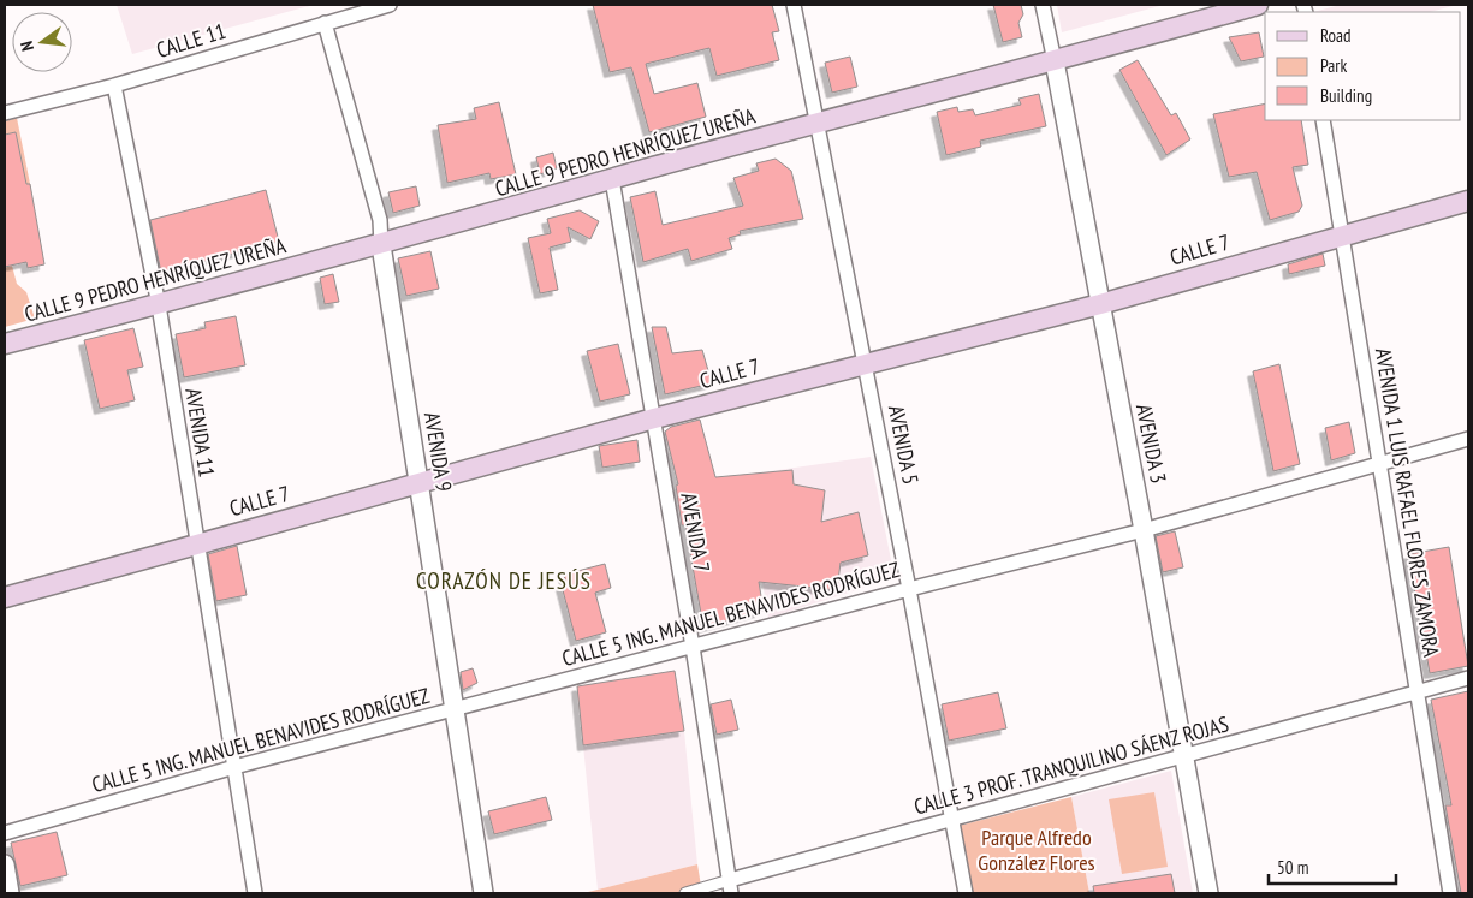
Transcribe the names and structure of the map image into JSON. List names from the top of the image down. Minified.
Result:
{"streets":{"main road":["CALLE 9 PEDRO HENRÍQUEZ UREÑA","CALLE 7"],"street":["CALLE 11","AVENIDA 11","AVENIDA 3","AVENIDA 5","AVENIDA 9","AVENIDA 1 LUIS RAFAEL FLORES ZAMORA","AVENIDA 7","CALLE 5 ING. MANUEL BENAVIDES RODRÍGUEZ","CALLE 3 PROF. TRANQUILINO SÁENZ ROJAS"]},"crossings":[["CALLE 11","AVENIDA 11"],["CALLE 11","AVENIDA 9"],["CALLE 9 PEDRO HENRÍQUEZ UREÑA","AVENIDA 11"],["CALLE 9 PEDRO HENRÍQUEZ UREÑA","AVENIDA 3"],["CALLE 9 PEDRO HENRÍQUEZ UREÑA","AVENIDA 5"],["CALLE 9 PEDRO HENRÍQUEZ UREÑA","AVENIDA 9"],["CALLE 9 PEDRO HENRÍQUEZ UREÑA","AVENIDA 7"],["CALLE 7","AVENIDA 11"],["CALLE 7","AVENIDA 3"],["CALLE 7","AVENIDA 5"],["CALLE 7","AVENIDA 9"],["CALLE 7","AVENIDA 1 LUIS RAFAEL FLORES ZAMORA"],["CALLE 7","AVENIDA 7"],["AVENIDA 11","CALLE 5 ING. MANUEL BENAVIDES RODRÍGUEZ"],["AVENIDA 3","CALLE 5 ING. MANUEL BENAVIDES RODRÍGUEZ"],["AVENIDA 3","CALLE 3 PROF. TRANQUILINO SÁENZ ROJAS"],["AVENIDA 5","CALLE 5 ING. MANUEL BENAVIDES RODRÍGUEZ"],["AVENIDA 5","CALLE 3 PROF. TRANQUILINO SÁENZ ROJAS"],["AVENIDA 9","CALLE 5 ING. MANUEL BENAVIDES RODRÍGUEZ"],["AVENIDA 1 LUIS RAFAEL FLORES ZAMORA","CALLE 5 ING. MANUEL BENAVIDES RODRÍGUEZ"],["AVENIDA 1 LUIS RAFAEL FLORES ZAMORA","CALLE 3 PROF. TRANQUILINO SÁENZ ROJAS"],["AVENIDA 7","CALLE 5 ING. MANUEL BENAVIDES RODRÍGUEZ"],["AVENIDA 7","CALLE 3 PROF. TRANQUILINO SÁENZ ROJAS"]],"districts":["CORAZÓN DE JESÚS"],"parks":["Parque Alfredo González Flores"],"legend":["Road","Park","Building"],"scale_bar":"50 m","north":"left"}
